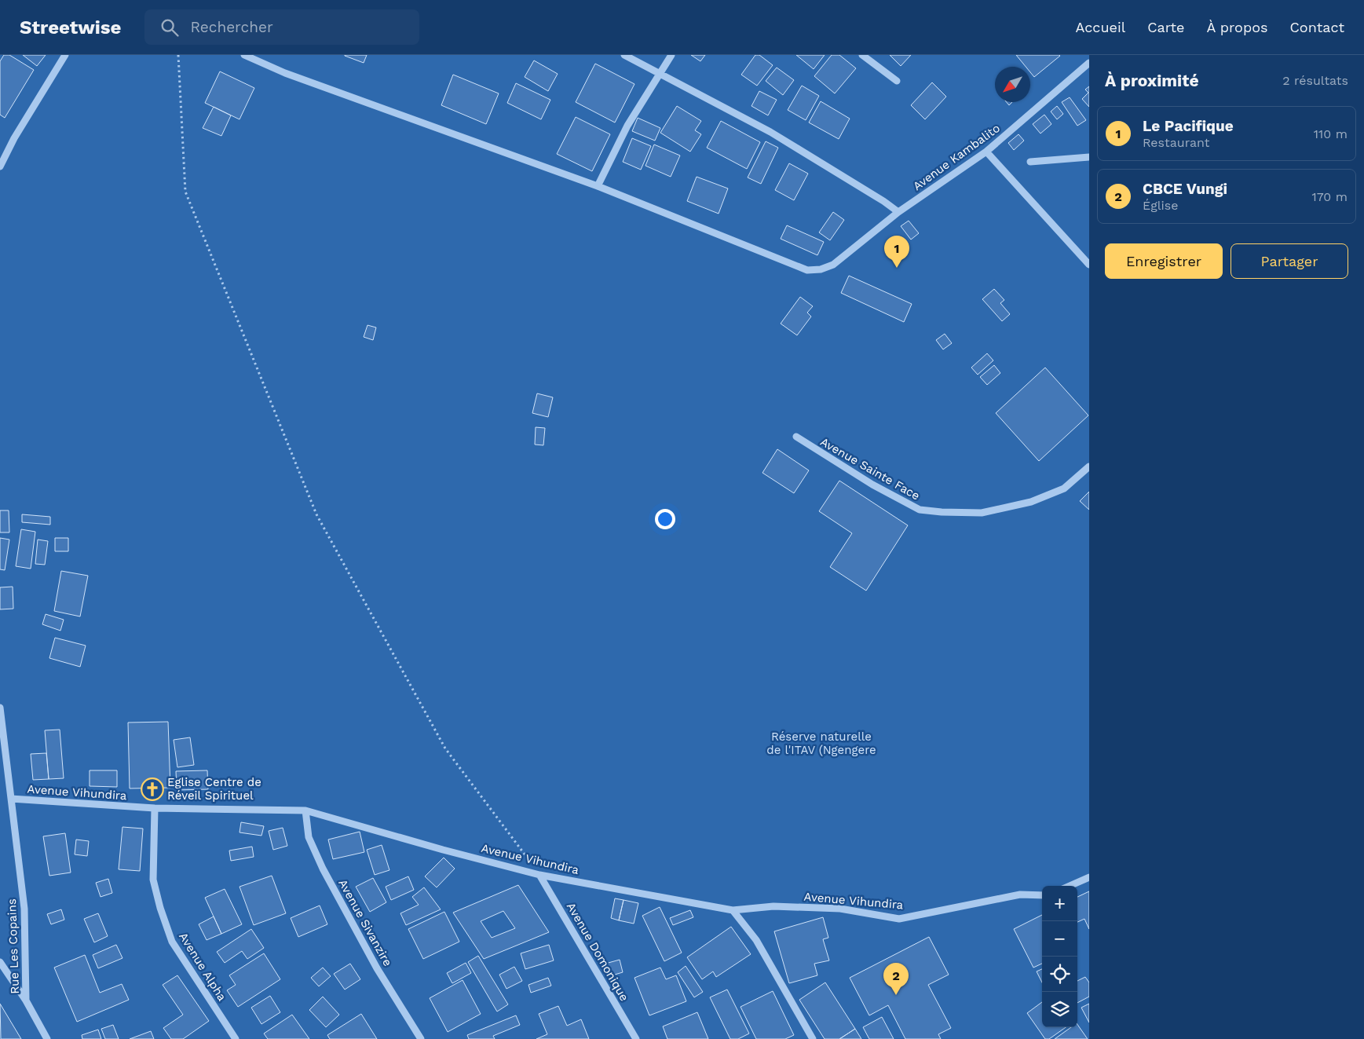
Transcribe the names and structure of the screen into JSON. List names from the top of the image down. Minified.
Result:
{"streets":{"street":["Avenue Kambalito","Avenue Sainte Face","Avenue Vihundira","Avenue Sivanzire","Rue Les Copains","Avenue Domonique","Avenue Alpha"]},"crossings":[["Avenue Vihundira","Avenue Sivanzire"],["Avenue Vihundira","Rue Les Copains"],["Avenue Vihundira","Avenue Domonique"],["Avenue Vihundira","Avenue Alpha"]],"parks":["Réserve naturelle de l'ITAV (Ngengere"],"places":{"church":["Eglise Centre de Réveil Spirituel"]},"north":"bottom left","page":{"header":"Streetwise","search":"Rechercher","nav":["Accueil","Carte","À propos","Contact"],"heading":["À proximité","2 résultats"],"list":[{"mark":"1","name":"Le Pacifique","note":"Restaurant","value":"110 m"},{"mark":"2","name":"CBCE Vungi","note":"Église","value":"170 m"}],"buttons":["Enregistrer","Partager"],"pins":["1","2"],"map_buttons":["+","−"]}}
